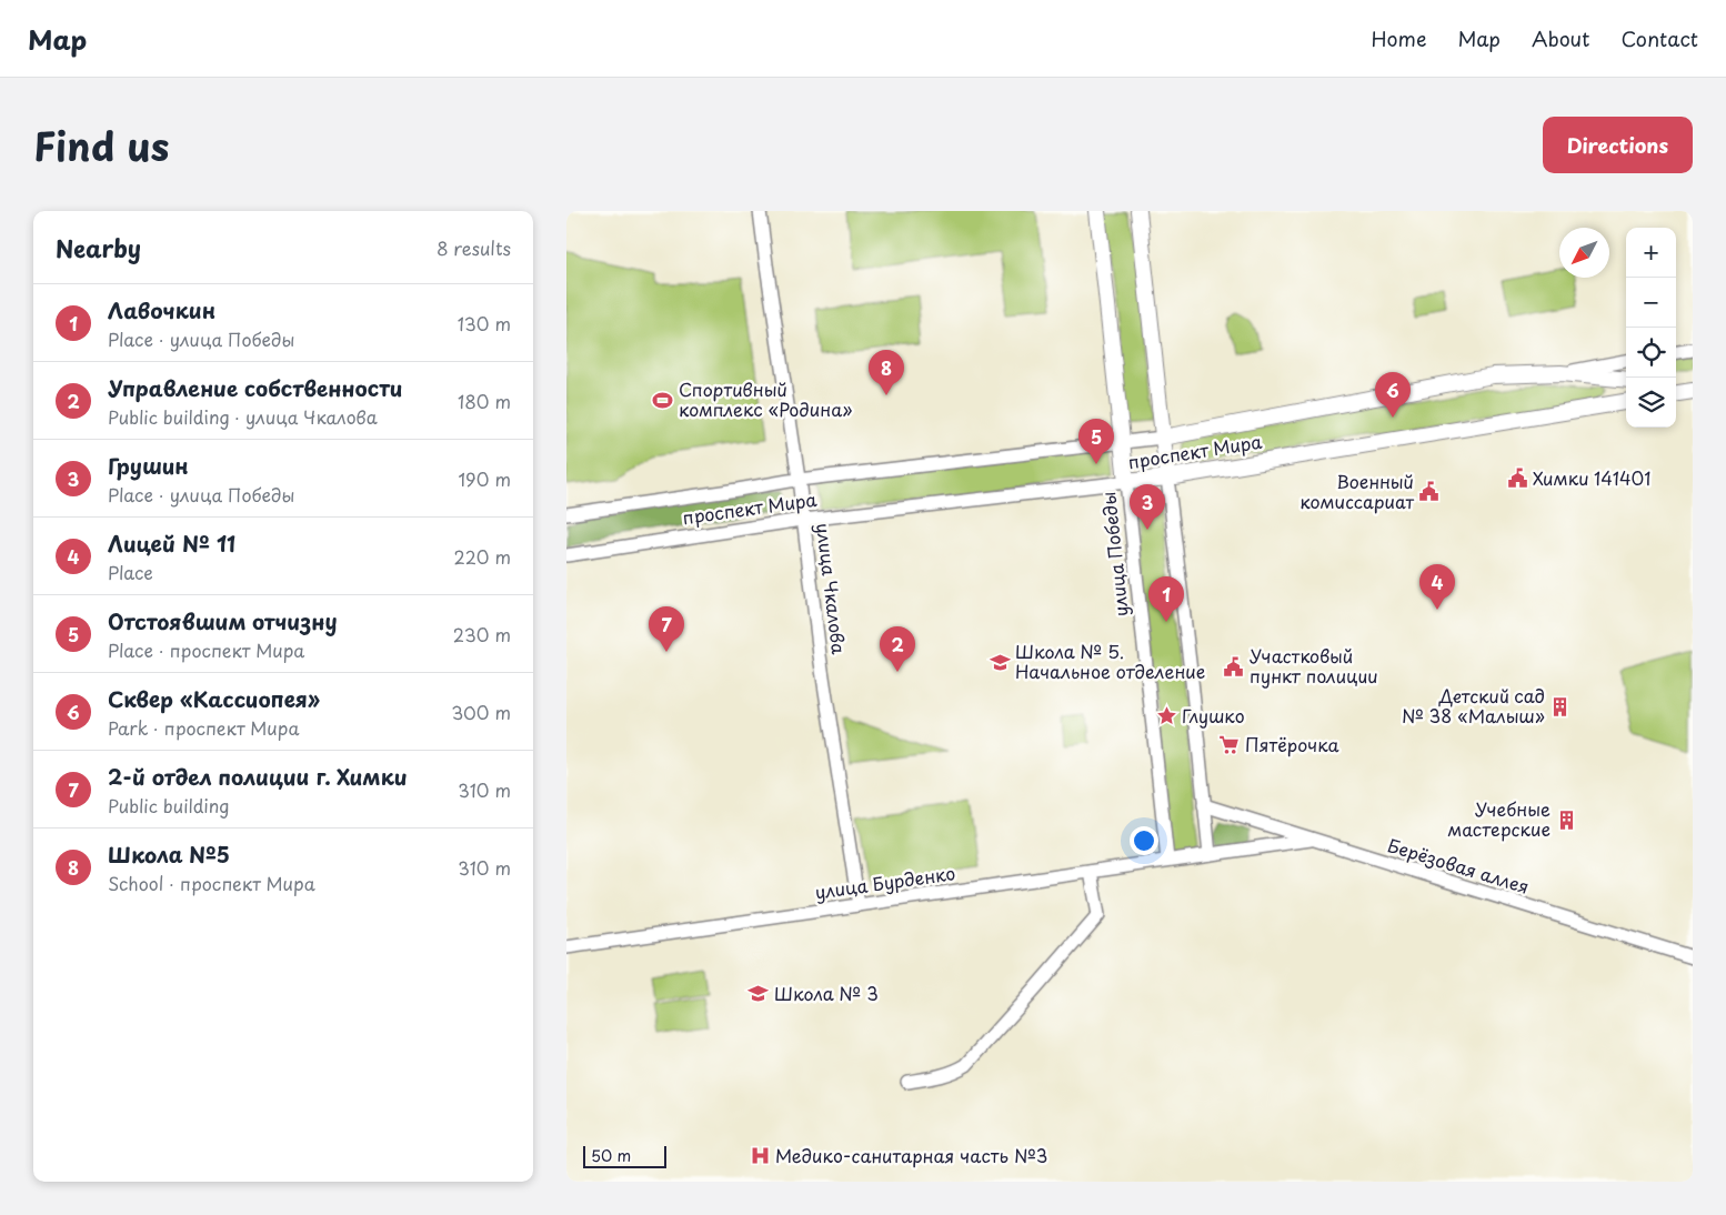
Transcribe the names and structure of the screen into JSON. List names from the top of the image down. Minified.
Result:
{"streets":{"main road":["проспект Мира","улица Победы"],"street":["улица Чкалова","Берёзовая аллея","улица Бурденко"]},"crossings":[["проспект Мира","улица Победы"],["проспект Мира","улица Чкалова"],["улица Победы","улица Бурденко"],["улица Чкалова","улица Бурденко"],["Берёзовая аллея","улица Бурденко"]],"places":{"sports":["Спортивный комплекс «Родина»"],"public building":["Химки 141401","Военный комиссариат","Участковый пункт полиции"],"school or university":["Школа № 5. Начальное отделение","Школа № 3"],"building":["Детский сад № 38 «Малыш»","Учебные мастерские"],"place":["Глушко"],"supermarket":["Пятёрочка"],"hospital":["Медико-санитарная часть №3"]},"scale_bar":"50 m","north":"bottom left","page":{"header":"Map","nav":["Home","Map","About","Contact"],"title":"Find us","buttons":"Directions","heading":["Nearby","8 results"],"map_buttons":["+","−"],"list":[{"mark":"1","name":"Лавочкин","note":"Place · улица Победы","value":"130 m"},{"mark":"2","name":"Управление собственности","note":"Public building · улица Чкалова","value":"180 m"},{"mark":"3","name":"Грушин","note":"Place · улица Победы","value":"190 m"},{"mark":"4","name":"Лицей № 11","note":"Place","value":"220 m"},{"mark":"5","name":"Отстоявшим отчизну","note":"Place · проспект Мира","value":"230 m"},{"mark":"6","name":"Сквер «Кассиопея»","note":"Park · проспект Мира","value":"300 m"},{"mark":"7","name":"2-й отдел полиции г. Химки","note":"Public building","value":"310 m"},{"mark":"8","name":"Школа №5","note":"School · проспект Мира","value":"310 m"}],"pins":["8","6","5","3","4","1","7","2"],"scale":"50 m"}}
